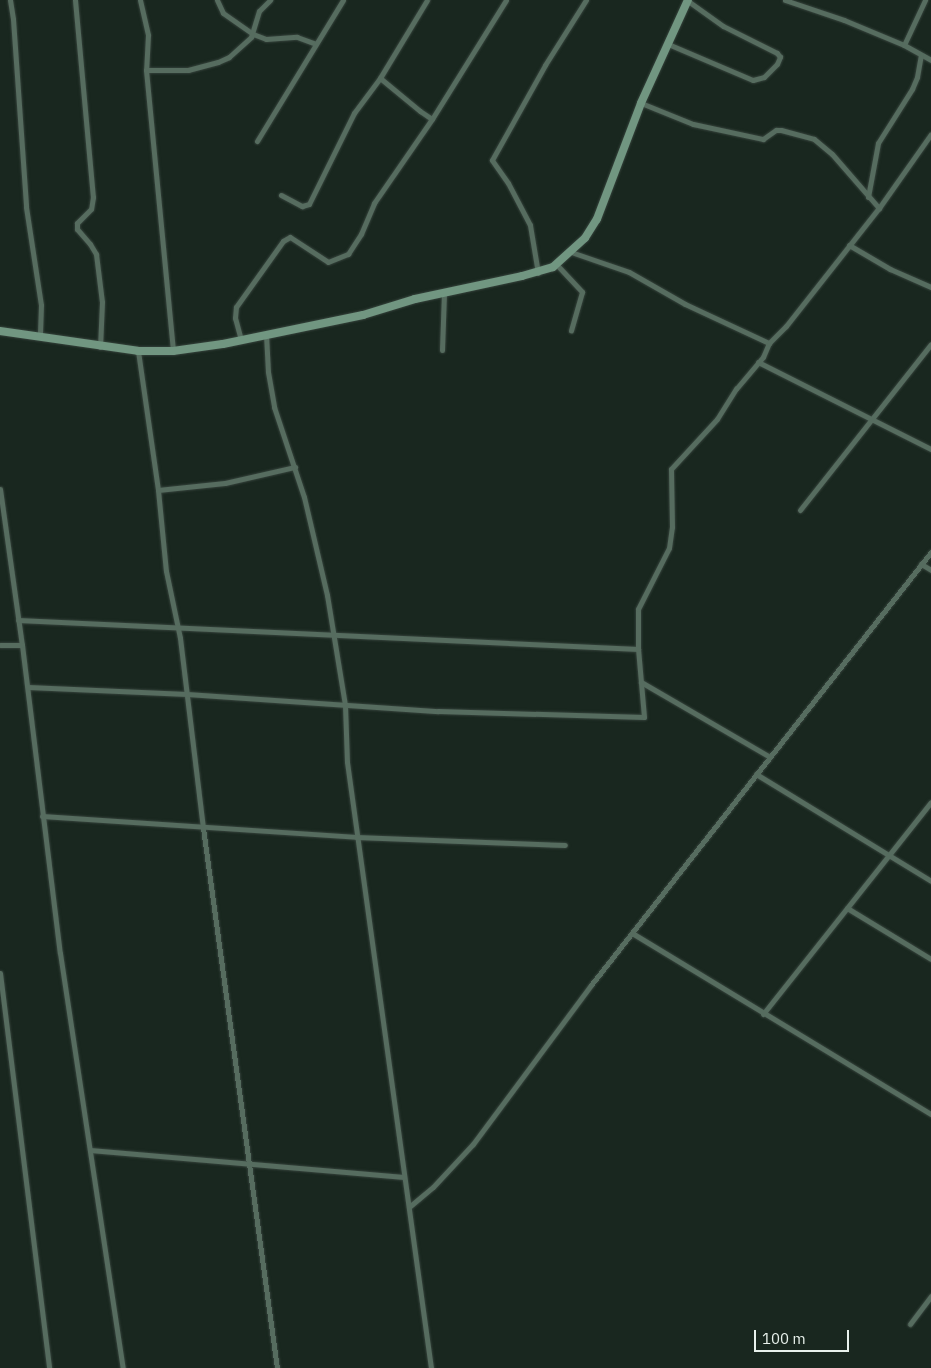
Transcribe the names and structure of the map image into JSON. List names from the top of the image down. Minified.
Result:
{"scale_bar":"100 m"}
